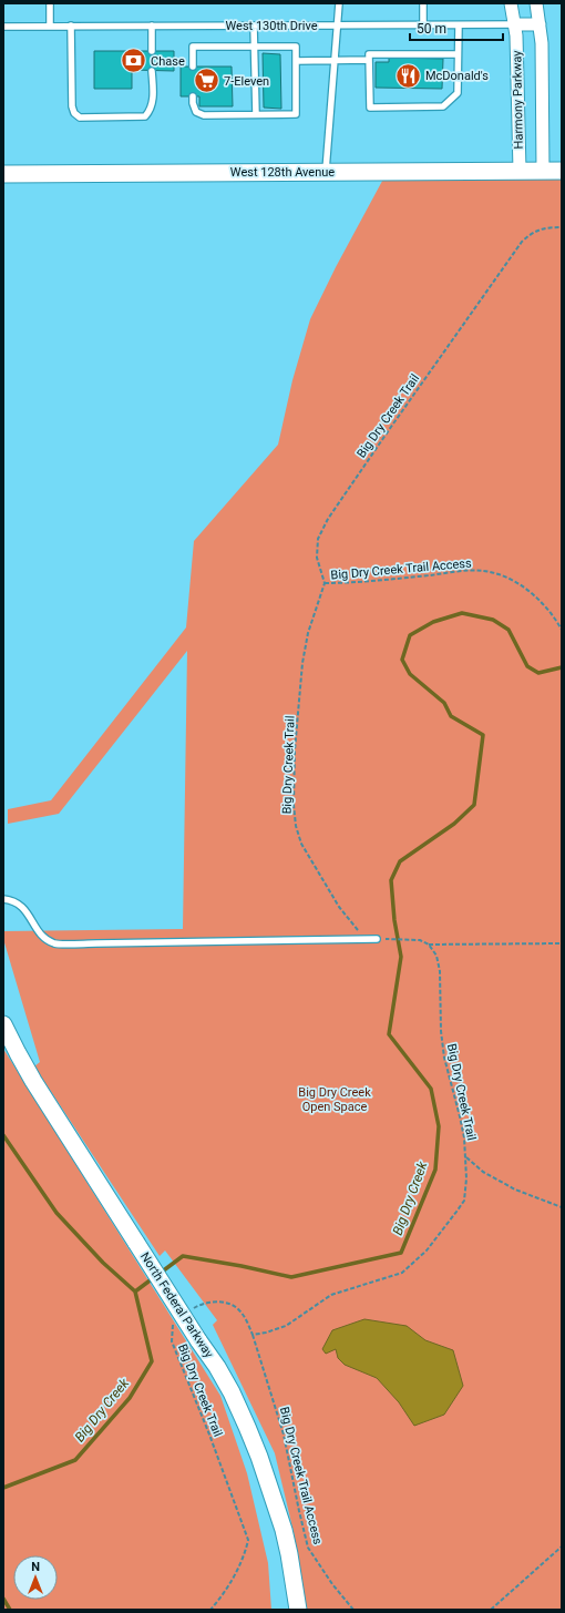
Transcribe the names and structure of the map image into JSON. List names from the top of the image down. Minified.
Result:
{"streets":{"main road":["West 128th Avenue","North Federal Parkway"],"street":["West 130th Drive","Harmony Parkway"],"path":["Big Dry Creek Trail","Big Dry Creek Trail Access"]},"crossings":[["West 130th Drive","Harmony Parkway"],["Harmony Parkway","West 128th Avenue"],["Big Dry Creek Trail","Big Dry Creek Trail Access"]],"water":["Big Dry Creek"],"parks":["Big Dry Creek Open Space"],"places":{"bank":["Chase"],"restaurant":["McDonald's"],"supermarket":["7-Eleven"]},"scale_bar":"50 m","north":"top"}
